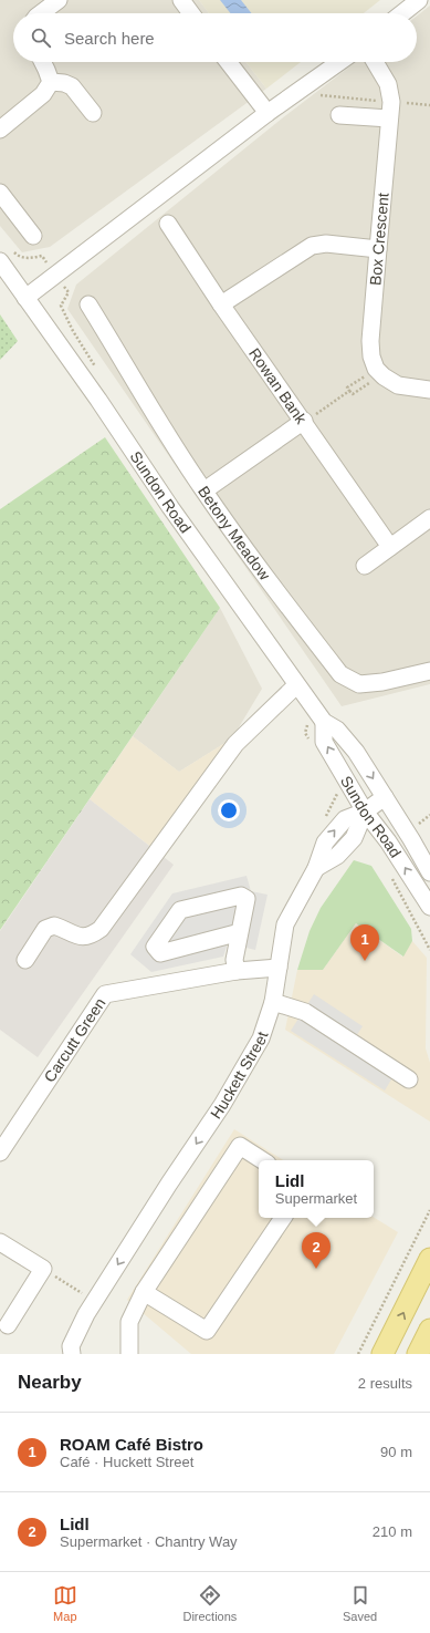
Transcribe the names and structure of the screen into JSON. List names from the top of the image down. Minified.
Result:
{"streets":{"street":["Box Crescent","Rowan Bank","Sundon Road","Betony Meadow","Carcutt Green","Huckett Street"]},"crossings":[["Sundon Road","Huckett Street"],["Carcutt Green","Huckett Street"]],"one_way":["Huckett Street"],"page":{"search":"Search here","pins":["1","2"],"popup":["Lidl","Supermarket"],"heading":["Nearby","2 results"],"list":[{"mark":"1","name":"ROAM Café Bistro","note":"Café · Huckett Street","value":"90 m"},{"mark":"2","name":"Lidl","note":"Supermarket · Chantry Way","value":"210 m"}],"nav":["Map","Directions","Saved"]}}
